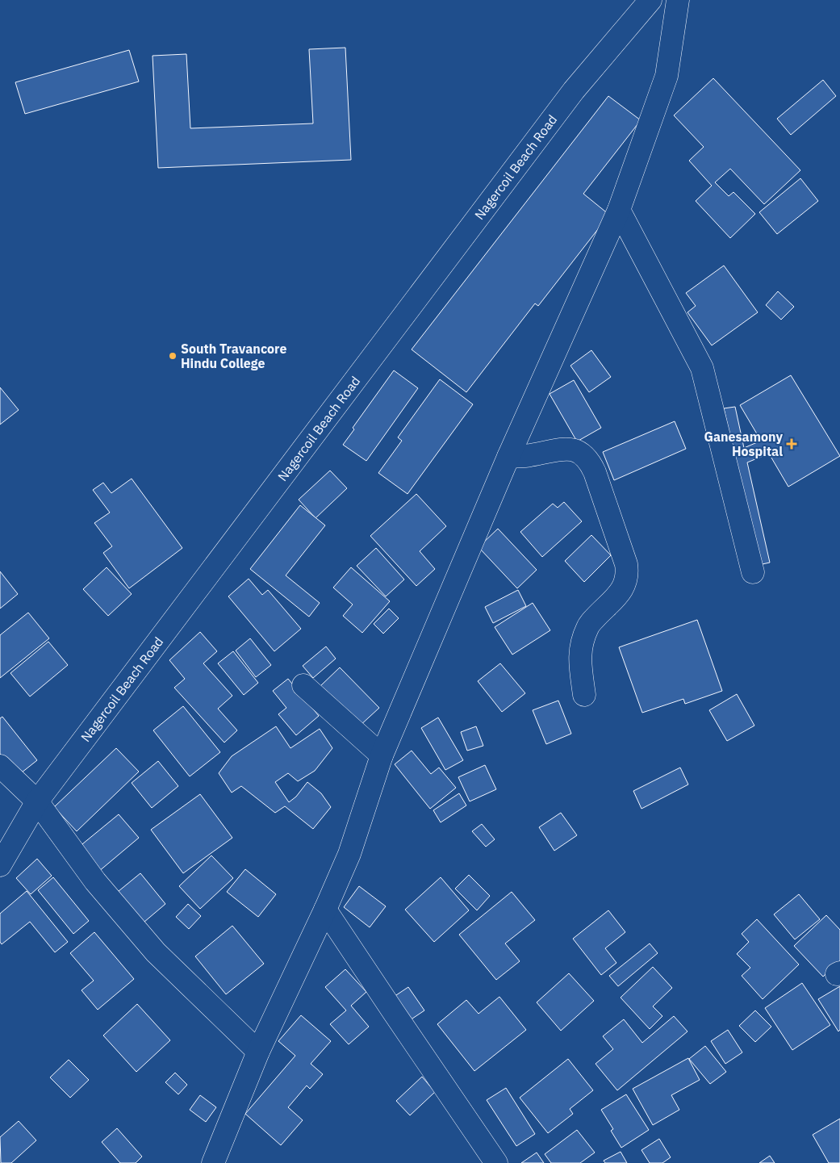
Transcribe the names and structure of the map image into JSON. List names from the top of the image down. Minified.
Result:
{"streets":{"street":["Nagercoil Beach Road"]},"places":{"other":["South Travancore Hindu College"],"health":["Ganesamony Hospital"]}}
